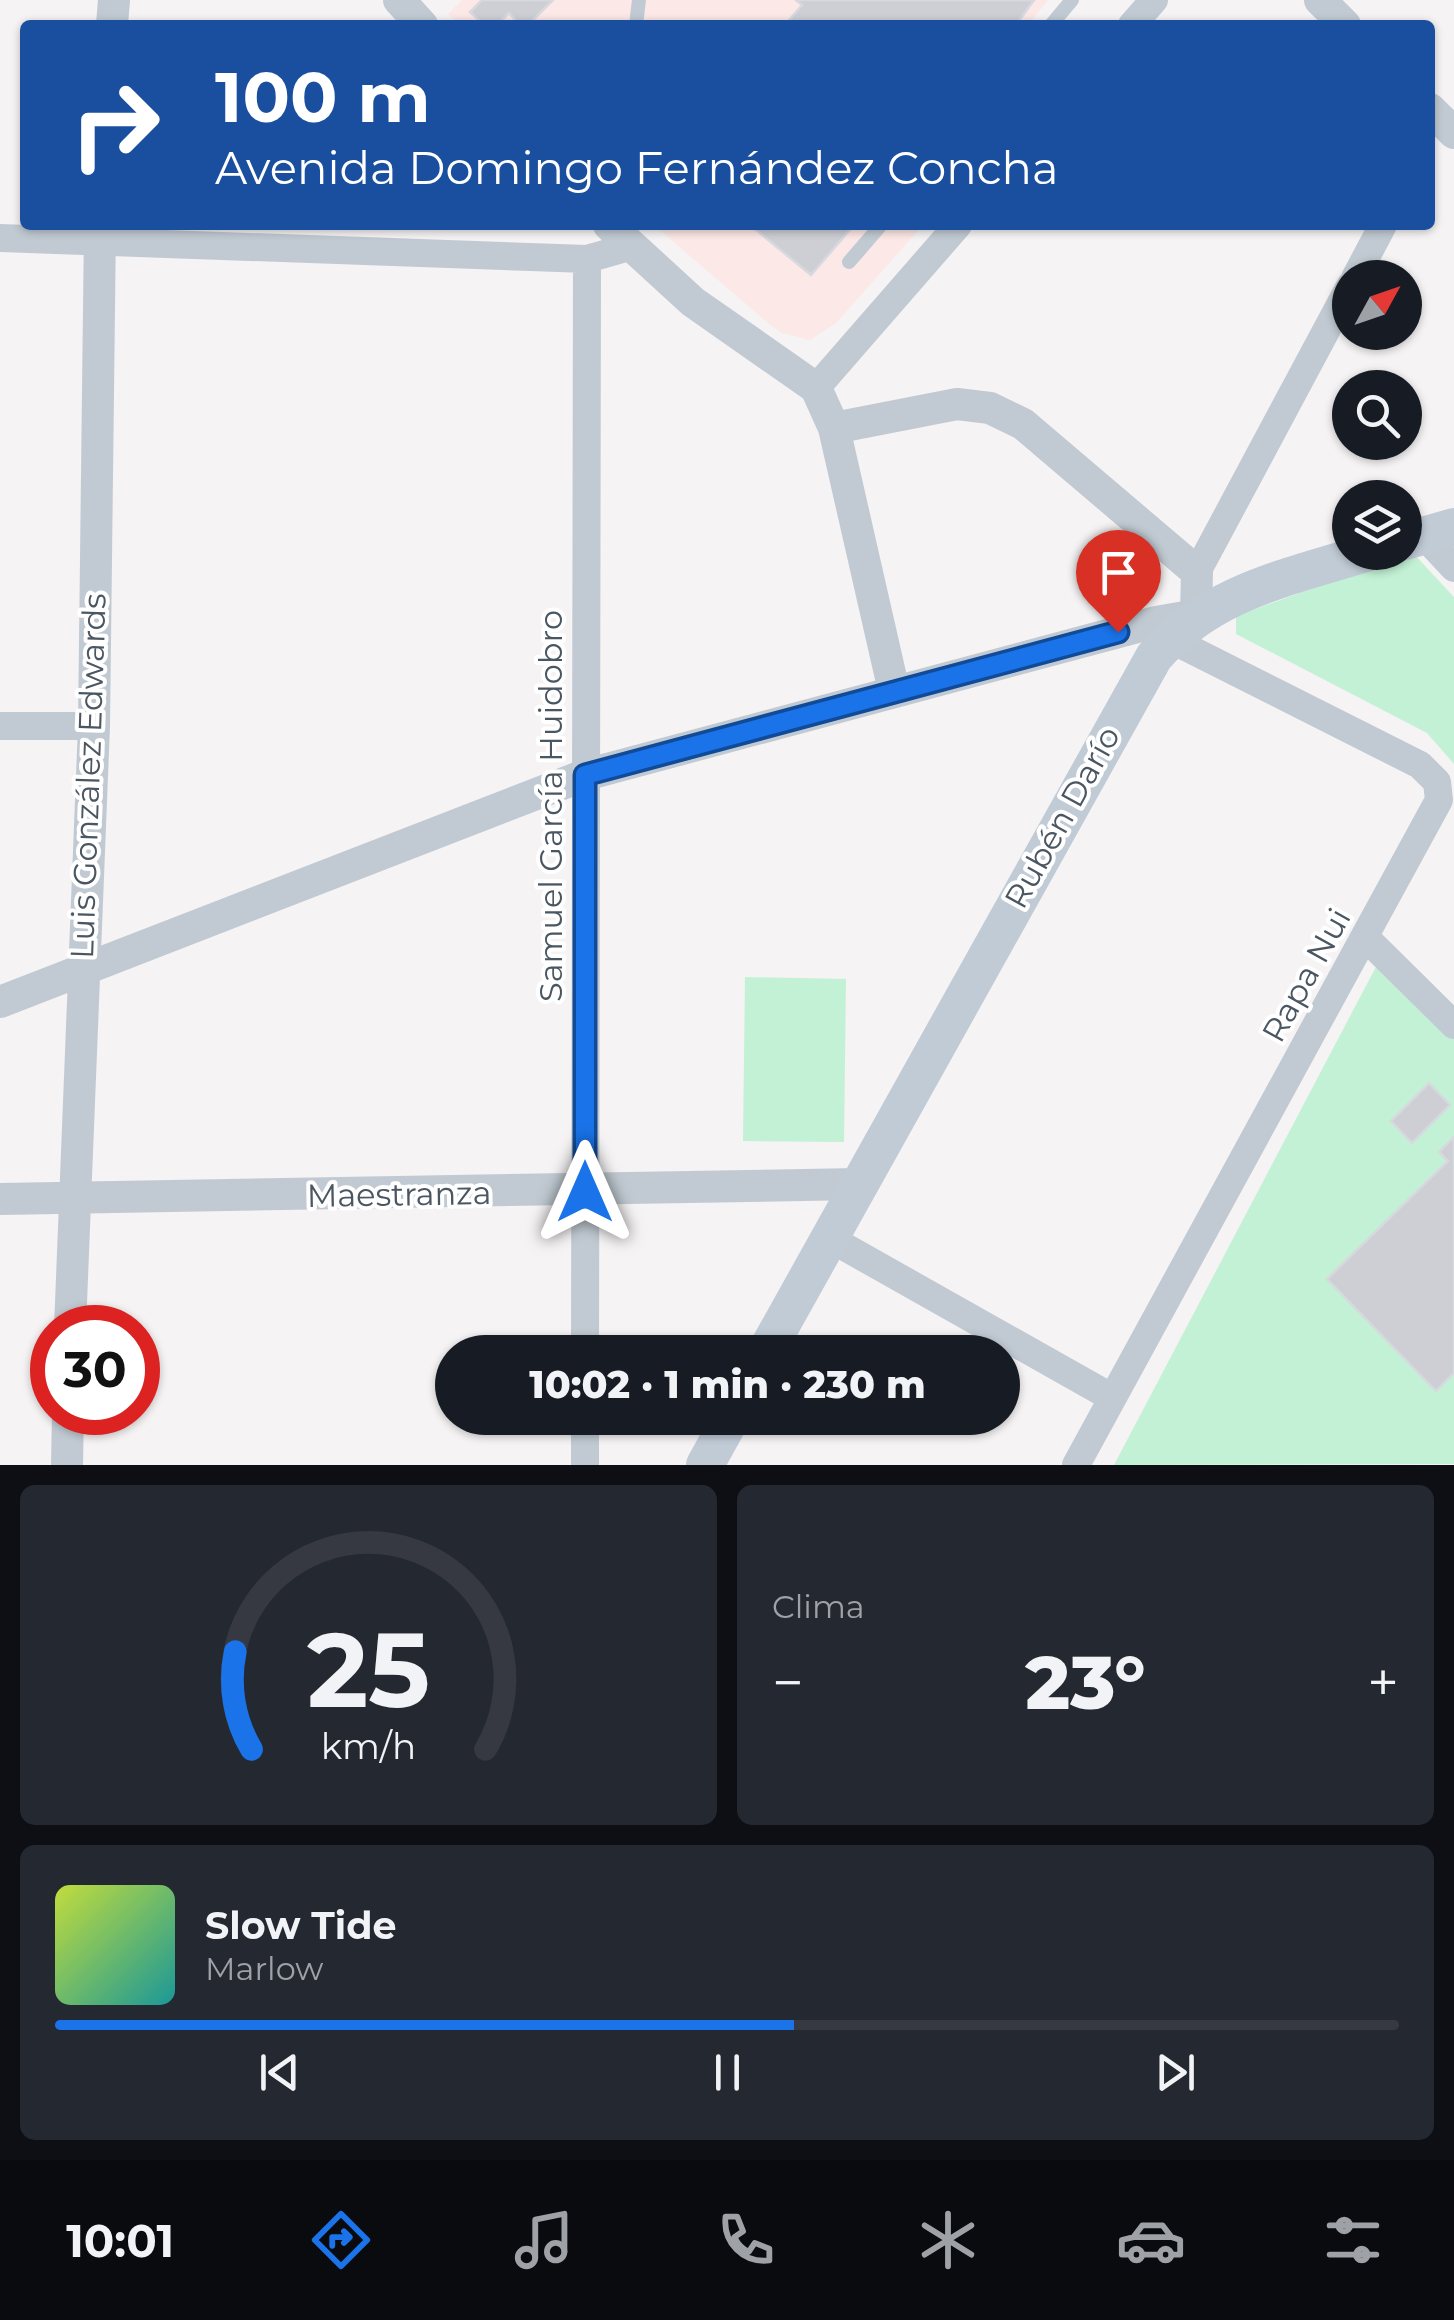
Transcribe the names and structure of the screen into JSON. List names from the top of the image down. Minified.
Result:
{"streets":{"main road":["Rubén Darío"],"street":["Luis González Edwards","Samuel García Huidobro","Rapa Nui","Maestranza"]},"crossings":[["Luis González Edwards","Maestranza"],["Samuel García Huidobro","Maestranza"],["Rubén Darío","Rapa Nui"],["Rubén Darío","Maestranza"]],"north":"top right","page":{"turn":["100 m","Avenida Domingo Fernández Concha"],"limit":"30","trip":"10:02 · 1 min · 230 m","tile":"Clima","heat":["−","23°","+"],"song":["Slow Tide","Marlow"],"tabs":"10:01","gauge":["25","km/h"]}}
